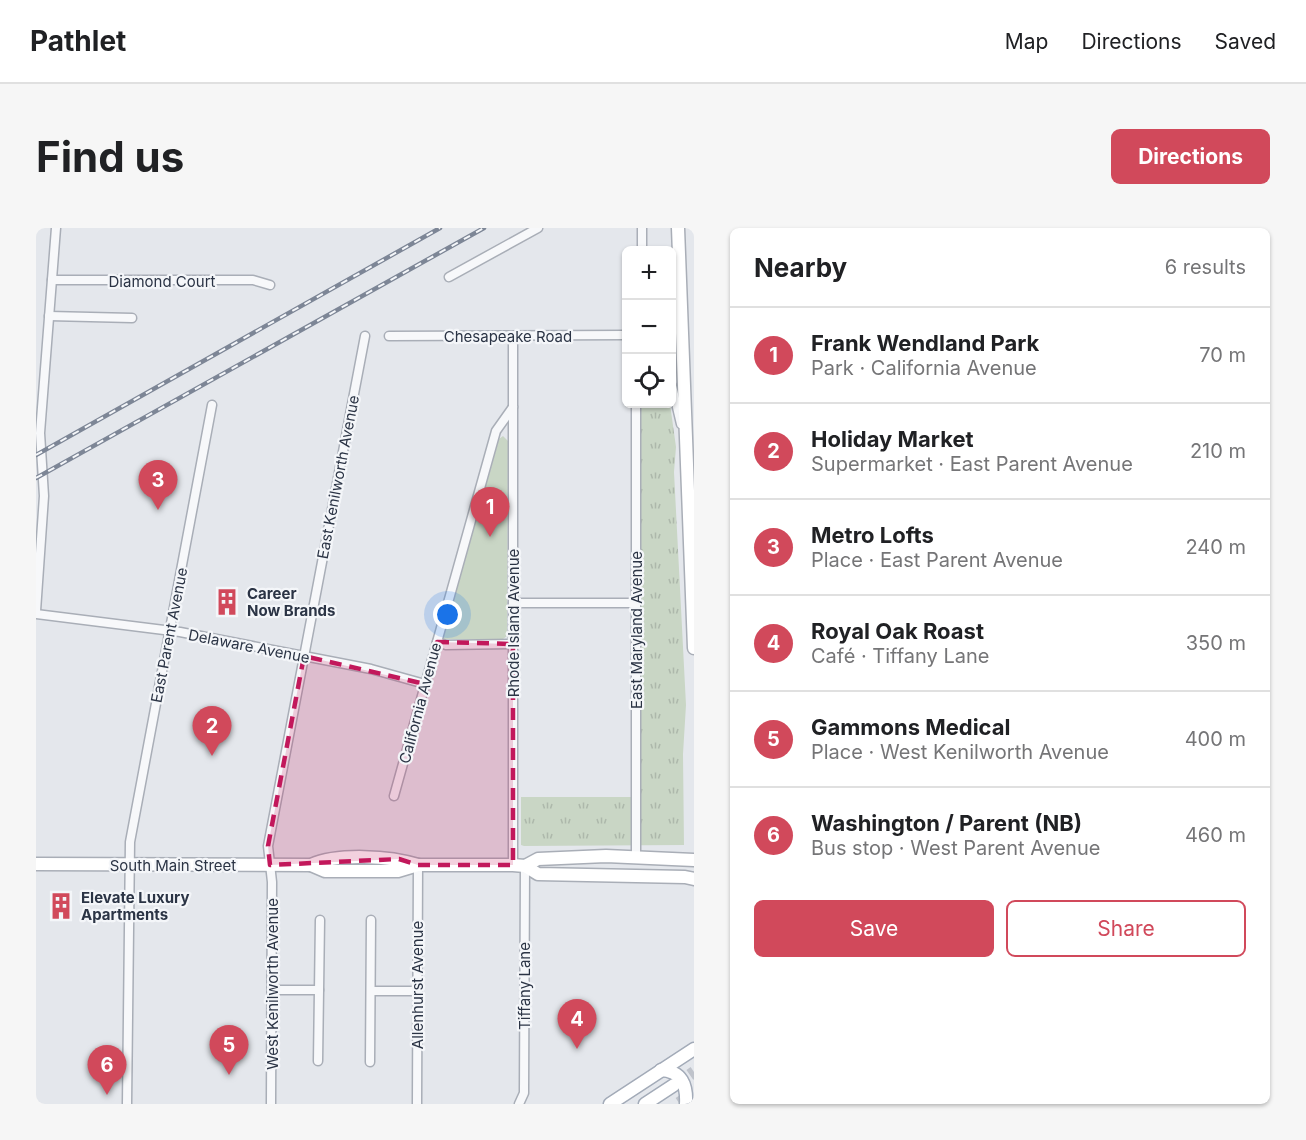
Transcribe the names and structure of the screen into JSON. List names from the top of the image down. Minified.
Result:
{"streets":{"main road":["South Main Street"],"street":["Diamond Court","Chesapeake Road","East Kenilworth Avenue","Rhode Island Avenue","East Maryland Avenue","East Parent Avenue","Delaware Avenue","California Avenue","West Kenilworth Avenue","Allenhurst Avenue","Tiffany Lane"]},"crossings":[["East Kenilworth Avenue","Delaware Avenue"],["East Kenilworth Avenue","South Main Street"],["East Kenilworth Avenue","West Kenilworth Avenue"],["Rhode Island Avenue","California Avenue"],["Rhode Island Avenue","South Main Street"],["Rhode Island Avenue","Tiffany Lane"],["East Maryland Avenue","South Main Street"],["East Parent Avenue","Delaware Avenue"],["East Parent Avenue","South Main Street"],["Delaware Avenue","California Avenue"],["South Main Street","West Kenilworth Avenue"],["South Main Street","Allenhurst Avenue"],["South Main Street","Tiffany Lane"]],"places":{"building":["Career Now Brands","Elevate Luxury Apartments"]},"page":{"header":"Pathlet","nav":["Map","Directions","Saved"],"buttons":["Directions",["Save","Share"]],"title":"Find us","heading":["Nearby","6 results"],"map_buttons":["+","−"],"list":[{"mark":"1","name":"Frank Wendland Park","note":"Park · California Avenue","value":"70 m"},{"mark":"2","name":"Holiday Market","note":"Supermarket · East Parent Avenue","value":"210 m"},{"mark":"3","name":"Metro Lofts","note":"Place · East Parent Avenue","value":"240 m"},{"mark":"4","name":"Royal Oak Roast","note":"Café · Tiffany Lane","value":"350 m"},{"mark":"5","name":"Gammons Medical","note":"Place · West Kenilworth Avenue","value":"400 m"},{"mark":"6","name":"Washington / Parent (NB)","note":"Bus stop · West Parent Avenue","value":"460 m"}],"pins":["3","1","2","4","5","6"]}}
